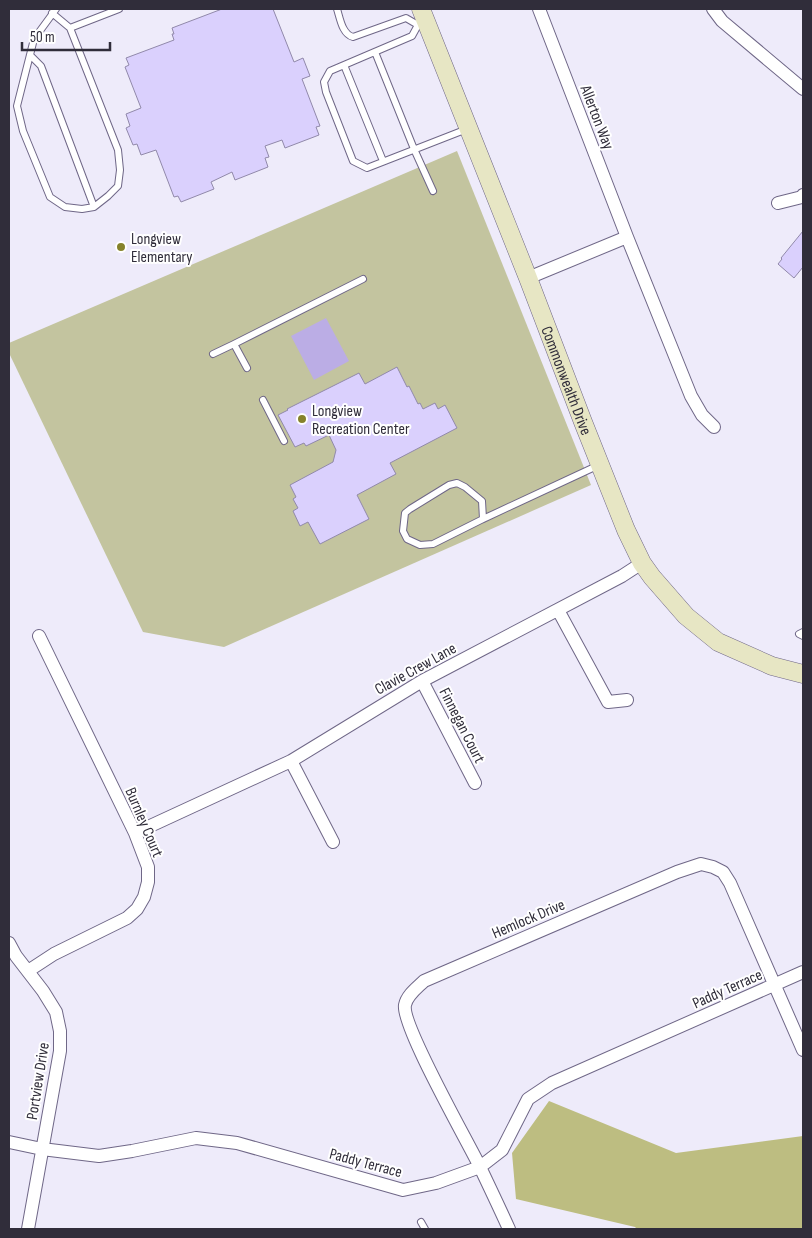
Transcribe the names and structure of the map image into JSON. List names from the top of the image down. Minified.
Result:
{"streets":{"street":["Allerton Way","Commonwealth Drive","Clavie Crew Lane","Finnegan Court","Burnley Court","Hemlock Drive","Paddy Terrace","Portview Drive"]},"crossings":[["Commonwealth Drive","Clavie Crew Lane"],["Clavie Crew Lane","Finnegan Court"],["Clavie Crew Lane","Burnley Court"],["Burnley Court","Portview Drive"],["Hemlock Drive","Paddy Terrace"],["Paddy Terrace","Portview Drive"]],"places":["Longview Elementary","Longview Recreation Center"],"scale_bar":"50 m"}
